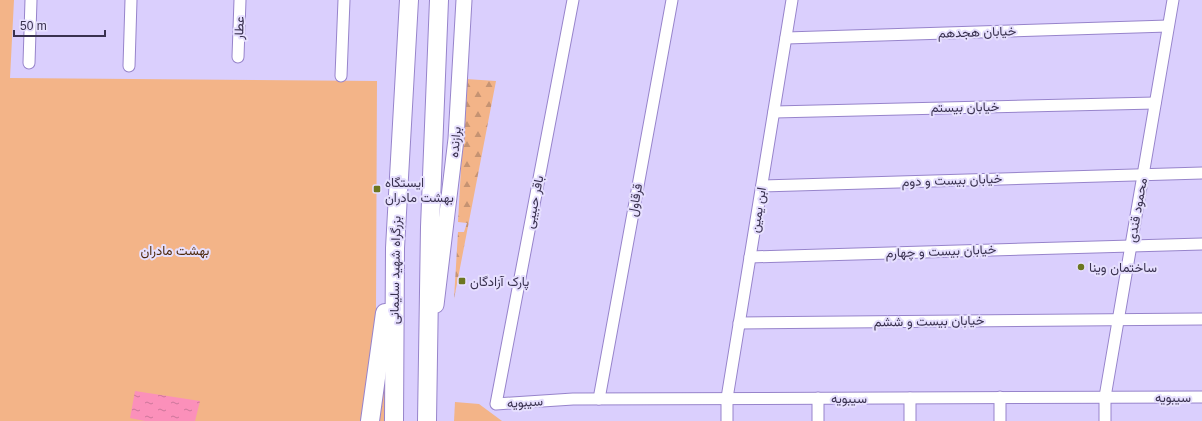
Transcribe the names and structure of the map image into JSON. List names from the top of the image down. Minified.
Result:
{"streets":{"highway":["بزرگراه شهید سلیمانی"],"main road":["برازنده"],"street":["عطار","خیابان هجدهم","خیابان بیستم","خیابان بیست و دوم","قرقاول","باقر حبیبی","ابن یمین","محمود قندی","خیابان بیست و چهارم","خیابان بیست و ششم","سیبویه"]},"crossings":[["خیابان هجدهم","ابن یمین"],["خیابان هجدهم","محمود قندی"],["خیابان بیستم","ابن یمین"],["خیابان بیستم","محمود قندی"],["خیابان بیست و دوم","ابن یمین"],["خیابان بیست و دوم","محمود قندی"],["قرقاول","سیبویه"],["باقر حبیبی","سیبویه"],["ابن یمین","خیابان بیست و چهارم"],["ابن یمین","خیابان بیست و ششم"],["ابن یمین","سیبویه"],["محمود قندی","خیابان بیست و چهارم"],["محمود قندی","خیابان بیست و ششم"],["محمود قندی","سیبویه"]],"parks":["بهشت مادران"],"places":{"transit":["ایستگاه بهشت مادران","پارک آزادگان"],"other":["ساختمان وینا"]},"scale_bar":"50 m"}
